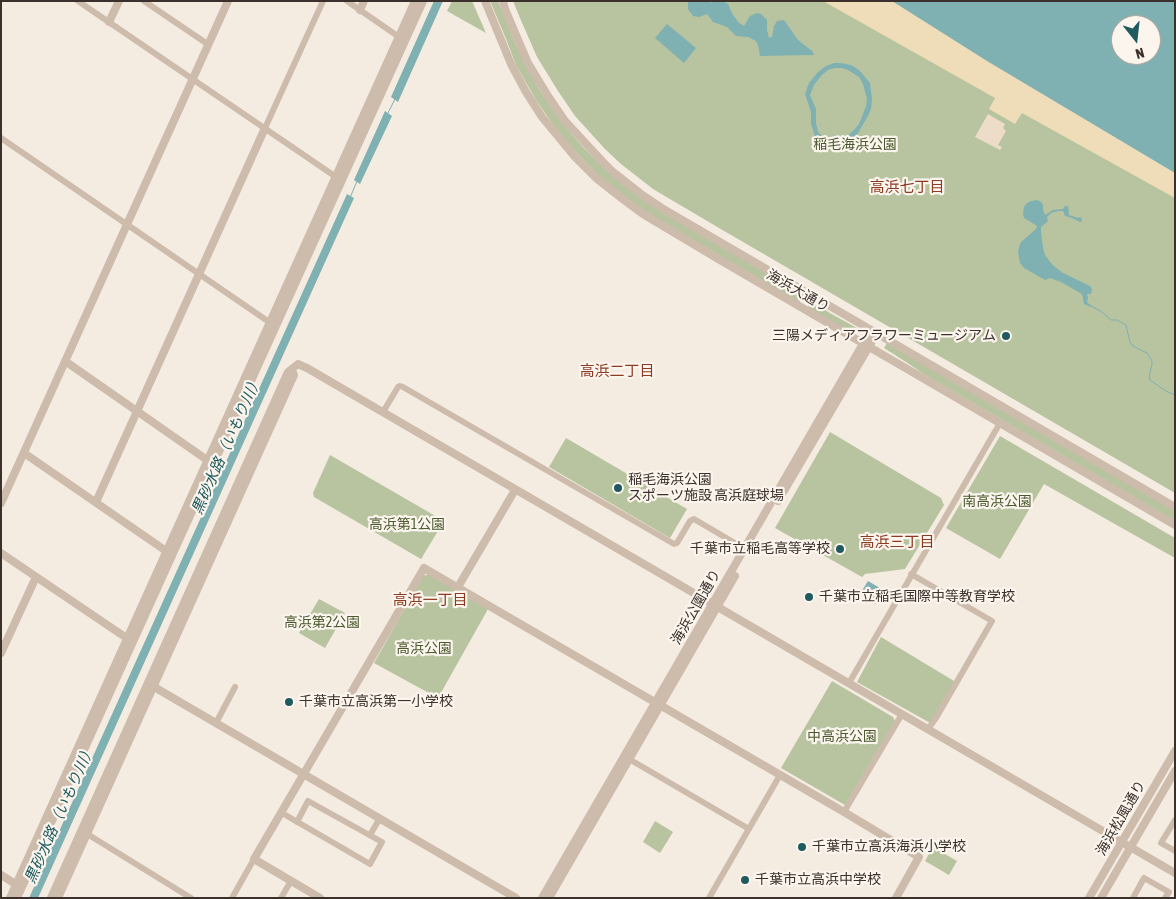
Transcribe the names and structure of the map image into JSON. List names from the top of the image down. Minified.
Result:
{"streets":{"street":["海浜大通り","海浜公園通り","海浜松風通り"]},"crossings":[["海浜大通り","海浜公園通り"]],"districts":["高浜七丁目","高浜二丁目","高浜三丁目","高浜一丁目"],"water":["黒砂水路（いもり川）"],"parks":["稲毛海浜公園","南高浜公園","高浜第1公園","高浜第2公園","高浜公園","中高浜公園"],"places":["三陽メディアフラワーミュージアム","稲毛海浜公園 スポーツ施設 高浜庭球場","千葉市立稲毛高等学校","千葉市立稲毛国際中等教育学校","千葉市立高浜第一小学校","千葉市立高浜海浜小学校","千葉市立高浜中学校"],"north":"bottom"}
